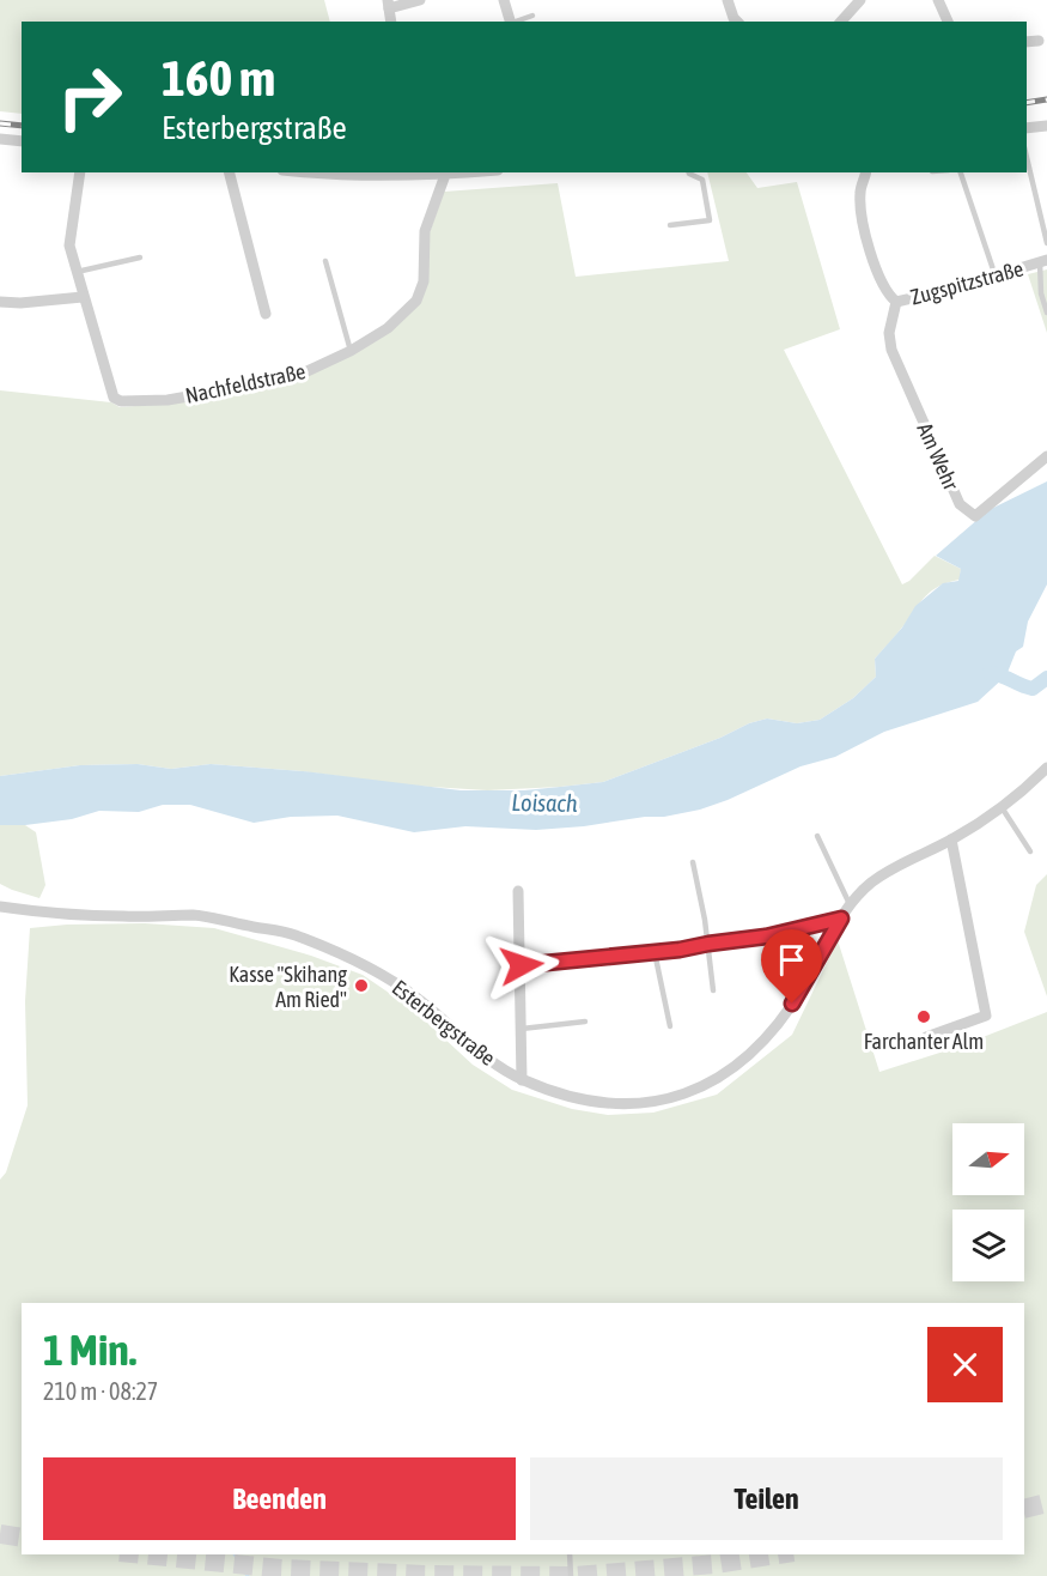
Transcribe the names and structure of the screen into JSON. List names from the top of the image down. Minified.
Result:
{"streets":{"street":["Zugspitzstraße","Nachfeldstraße","Am Wehr","Esterbergstraße"]},"crossings":[["Zugspitzstraße","Am Wehr"]],"water":["Loisach"],"places":["Kasse \"Skihang Am Ried\"","Farchanter Alm"],"north":"right","page":{"turn":["160 m","Esterbergstraße"],"heading":["1 Min.","210 m · 08:27"],"buttons":["Beenden","Teilen"]}}
